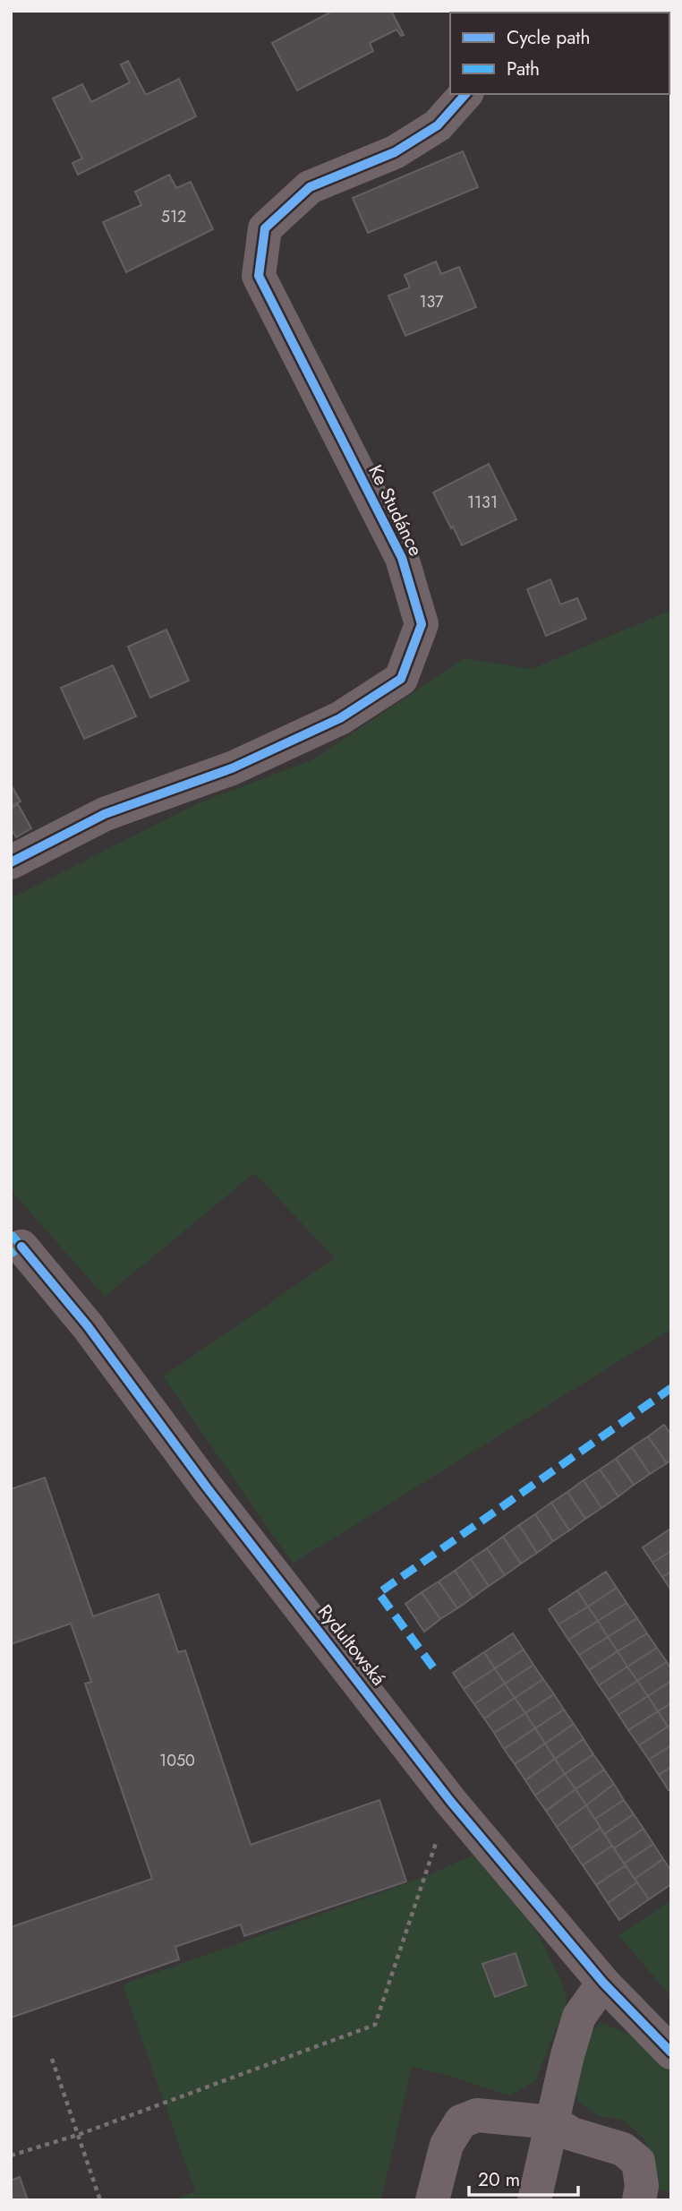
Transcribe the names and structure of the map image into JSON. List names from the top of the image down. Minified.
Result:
{"streets":{"street":["Ke Studánce","Rydultowská"]},"house_numbers":["512","137","1131","1050"],"legend":["Cycle path","Path"],"scale_bar":"20 m"}
